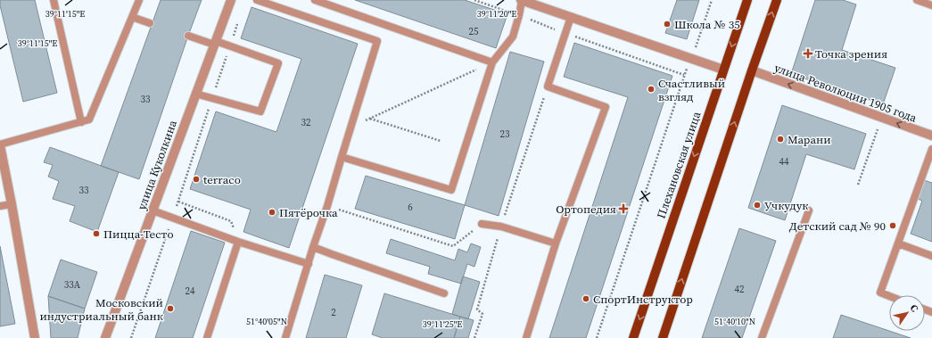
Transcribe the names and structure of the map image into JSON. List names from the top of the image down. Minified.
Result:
{"streets":{"main road":["Плехановская улица"],"street":["улица Революции 1905 года","улица Куколкина"]},"one_way":["улица Революции 1905 года"],"places":{"other":["Школа № 35","Счастливый взгляд","Марани","terraco","Учкудук","Пятёрочка","Детский сад № 90","Пицца-Тесто","СпортИнструктор","Московский индустриальный банк"],"health":["Точка зрения","Ортопедия"]},"house_numbers":["25","33","32","23","44","33","6","33А","42","24","2"],"north":"top right","coordinates":["39°11'15\"E","39°11'20\"E","51°40'05\"N","51°40'10\"N","39°11'25\"E"]}
